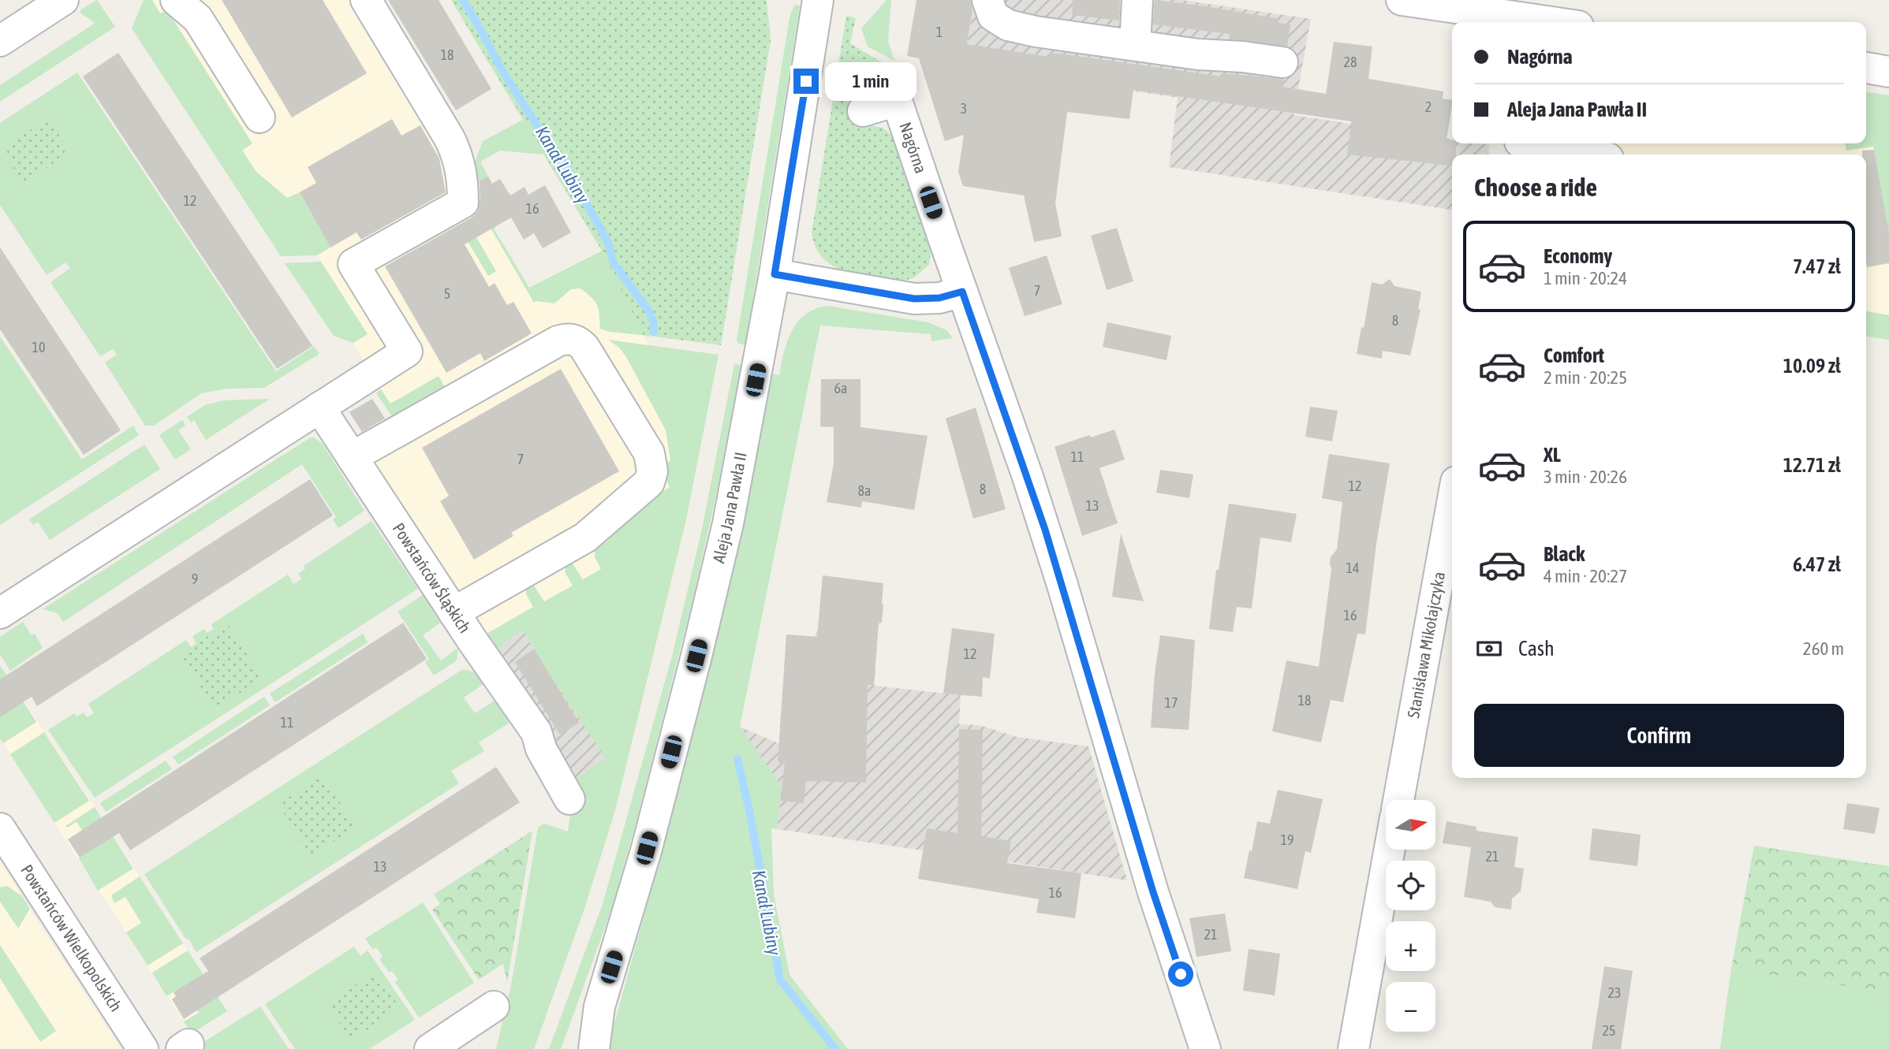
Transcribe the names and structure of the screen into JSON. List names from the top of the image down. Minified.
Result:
{"streets":{"street":["Nagórna","Aleja Jana Pawła II","Powstańców Śląskich","Stanisława Mikołajczyka","Powstańców Wielkopolskich"]},"water":["Kanał Lubiny"],"house_numbers":["1","18","28","2","3","12","16","7","5","8","10","6a","11","7","12","8","8a","13","14","9","16","12","18","17","11","19","21","13","16","21","23","25"],"north":"right","page":{"banner":["Nagórna","Aleja Jana Pawła II"],"bubble":"1 min","heading":"Choose a ride","list":[{"name":"Economy","note":"1 min · 20:24","value":"7.47 zł"},{"name":"Comfort","note":"2 min · 20:25","value":"10.09 zł"},{"name":"XL","note":"3 min · 20:26","value":"12.71 zł"},{"name":"Black","note":"4 min · 20:27","value":"6.47 zł"}],"pay":["Cash","260 m"],"buttons":"Confirm","map_buttons":["+","−"]}}
